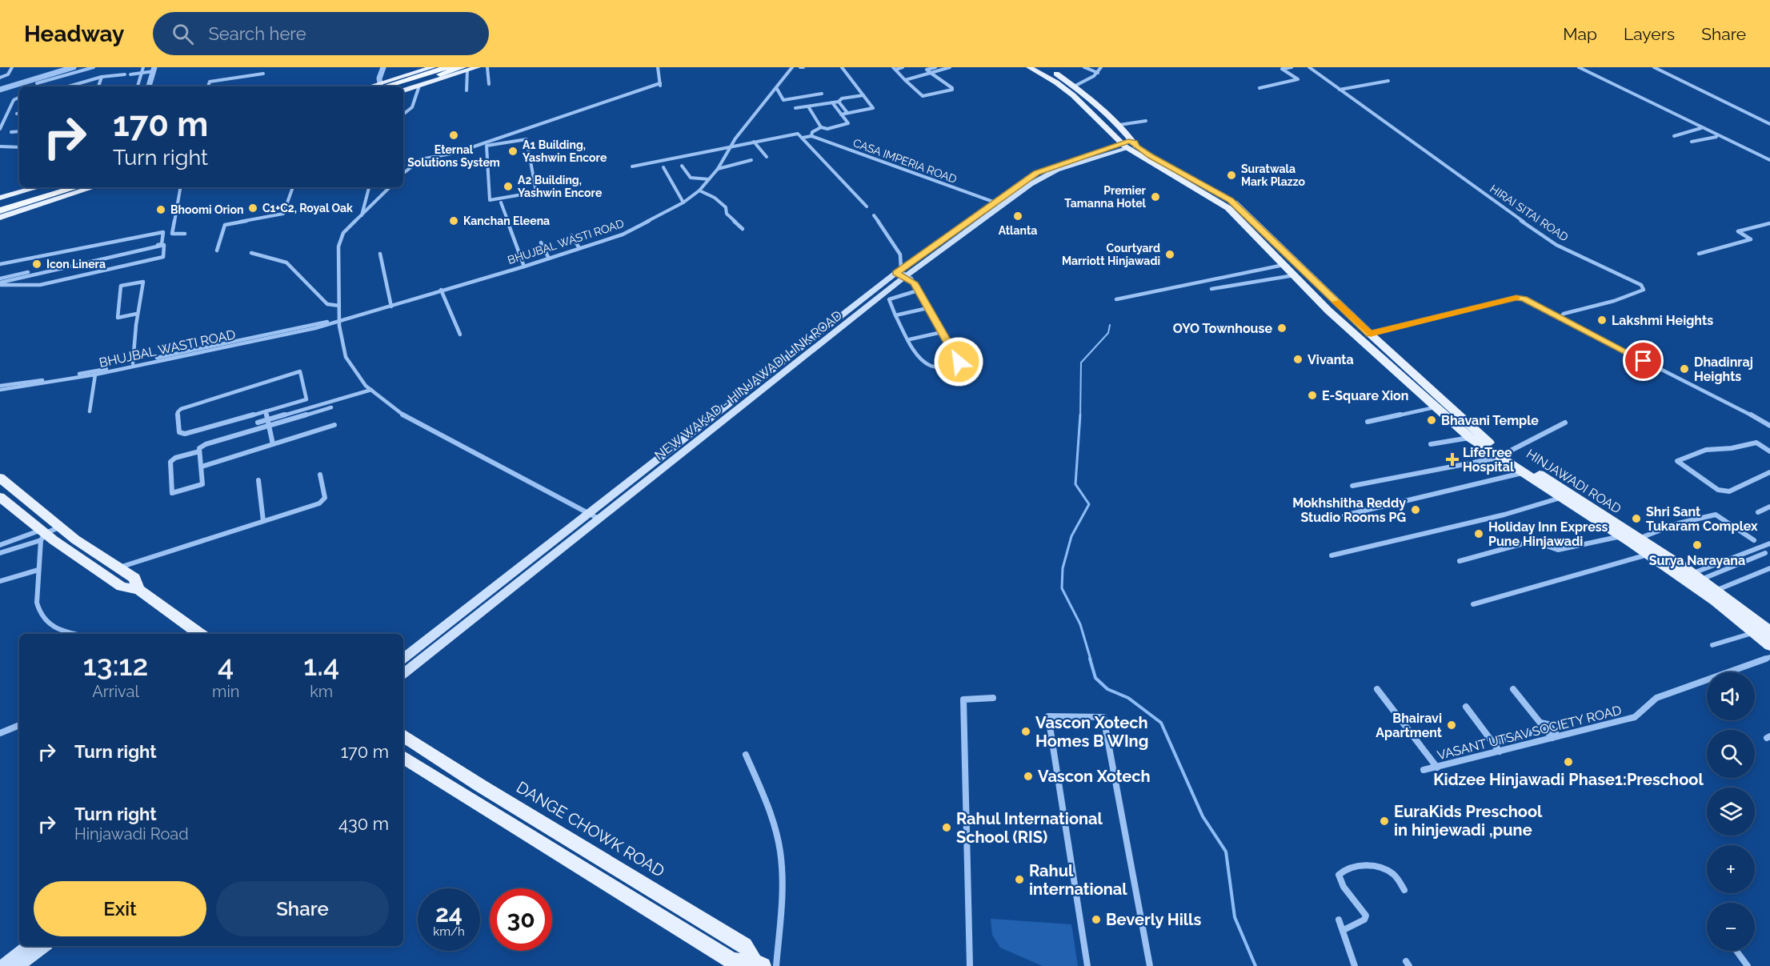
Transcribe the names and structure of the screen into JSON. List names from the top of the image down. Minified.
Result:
{"streets":{"main road":["NEW WAKAD - HINJAWADI LINK ROAD","HINJAWADI ROAD","DANGE CHOWK ROAD"],"street":["CASA IMPERIA ROAD","HIRAI SITAI ROAD","BHUJBAL WASTI ROAD","VASANT UTSAV SOCIETY ROAD"]},"crossings":[["CASA IMPERIA ROAD","NEW WAKAD - HINJAWADI LINK ROAD"],["NEW WAKAD - HINJAWADI LINK ROAD","HINJAWADI ROAD"]],"places":{"other":["Eternal Solutions System","A1 Building, Yashwin Encore","Suratwala Mark Plazzo","A2 Building, Yashwin Encore","Premier Tamanna Hotel","C1+C2, Royal Oak","Bhoomi Orion","Atlanta","Kanchan Eleena","Courtyard Marriott Hinjawadi","Icon Linera","Lakshmi Heights","OYO Townhouse","Vivanta","Dhadinraj Heights","E-Square Xion","Bhavani Temple","Mokhshitha Reddy Studio Rooms PG","Shri Sant Tukaram Complex","Holiday Inn Express Pune Hinjawadi","Surya Narayana","Bhairavi Apartment","Vascon Xotech Homes B WIng","Kidzee Hinjawadi Phase1:Preschool","Vascon Xotech","EuraKids Preschool in hinjewadi ,pune","Rahul International School (RIS)","Rahul international","Beverly Hills"],"health":["LifeTree Hospital"]},"page":{"header":"Headway","search":"Search here","nav":["Map","Layers","Share"],"turn":["170 m","Turn right"],"eta":["13:12","Arrival","4","min","1.4","km"],"map_buttons":["+","−"],"list":[{"name":"Turn right","value":"170 m"},{"name":"Turn right","note":"Hinjawadi Road","value":"430 m"}],"buttons":["Exit","Share"],"speed":"24 km/h","limit":"30"}}
